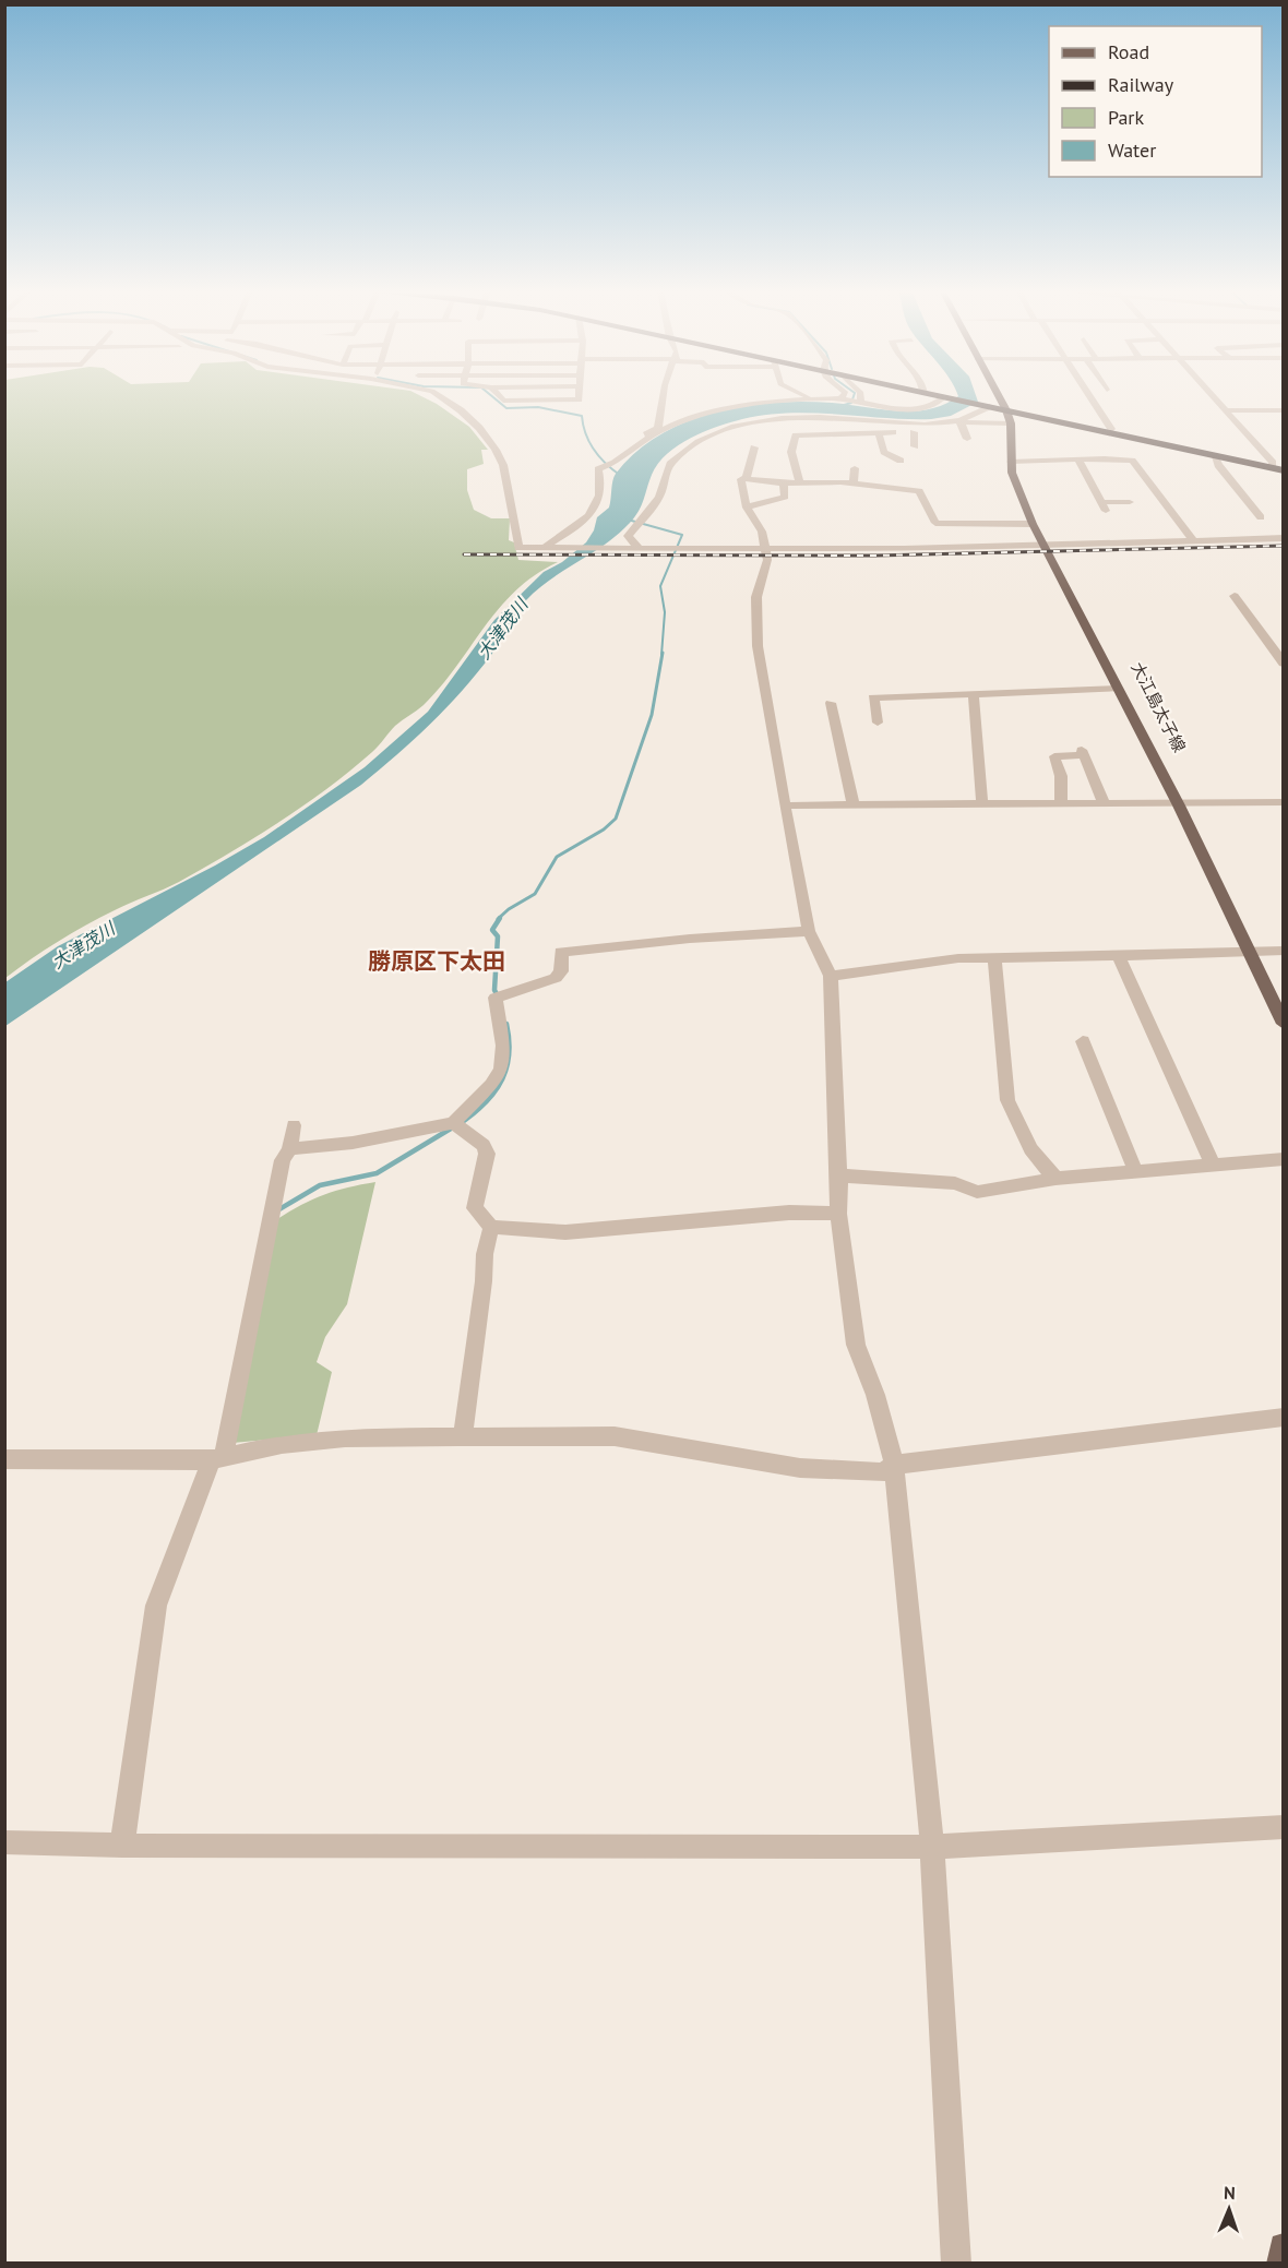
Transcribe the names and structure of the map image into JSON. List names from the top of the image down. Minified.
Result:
{"streets":{"main road":["大江島太子線"]},"districts":["勝原区下太田"],"water":["大津茂川"],"legend":["Road","Railway","Park","Water"],"north":"top"}
